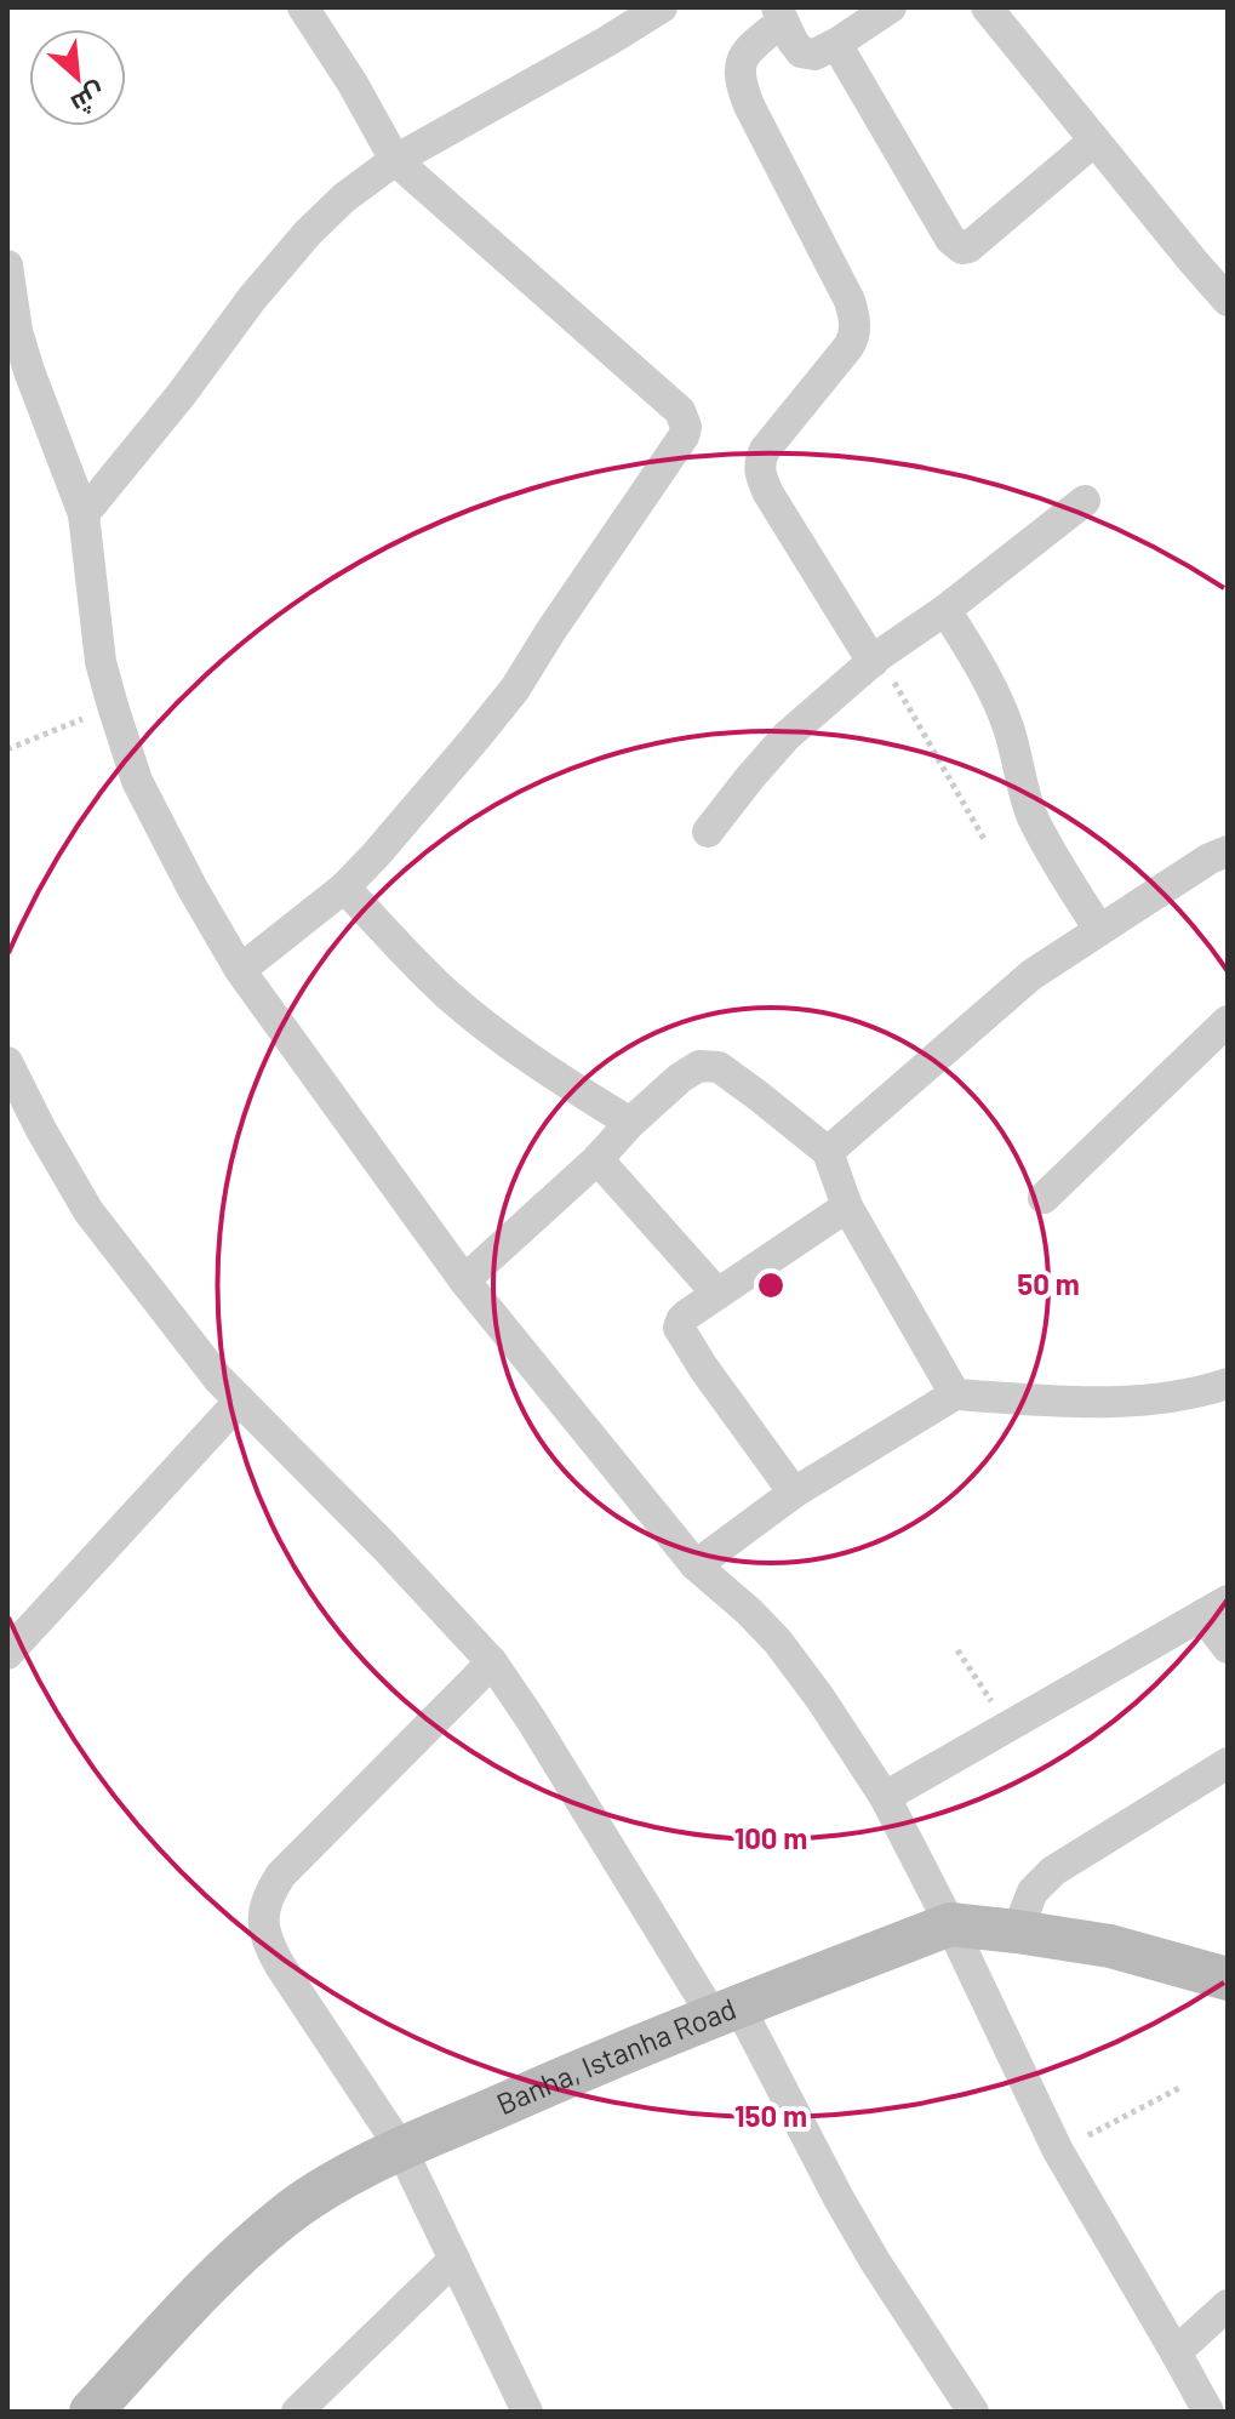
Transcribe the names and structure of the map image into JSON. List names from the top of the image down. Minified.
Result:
{"streets":{"main road":["Banha, Istanha Road"]},"north":"bottom right","rings":["50 m","100 m","150 m"]}
